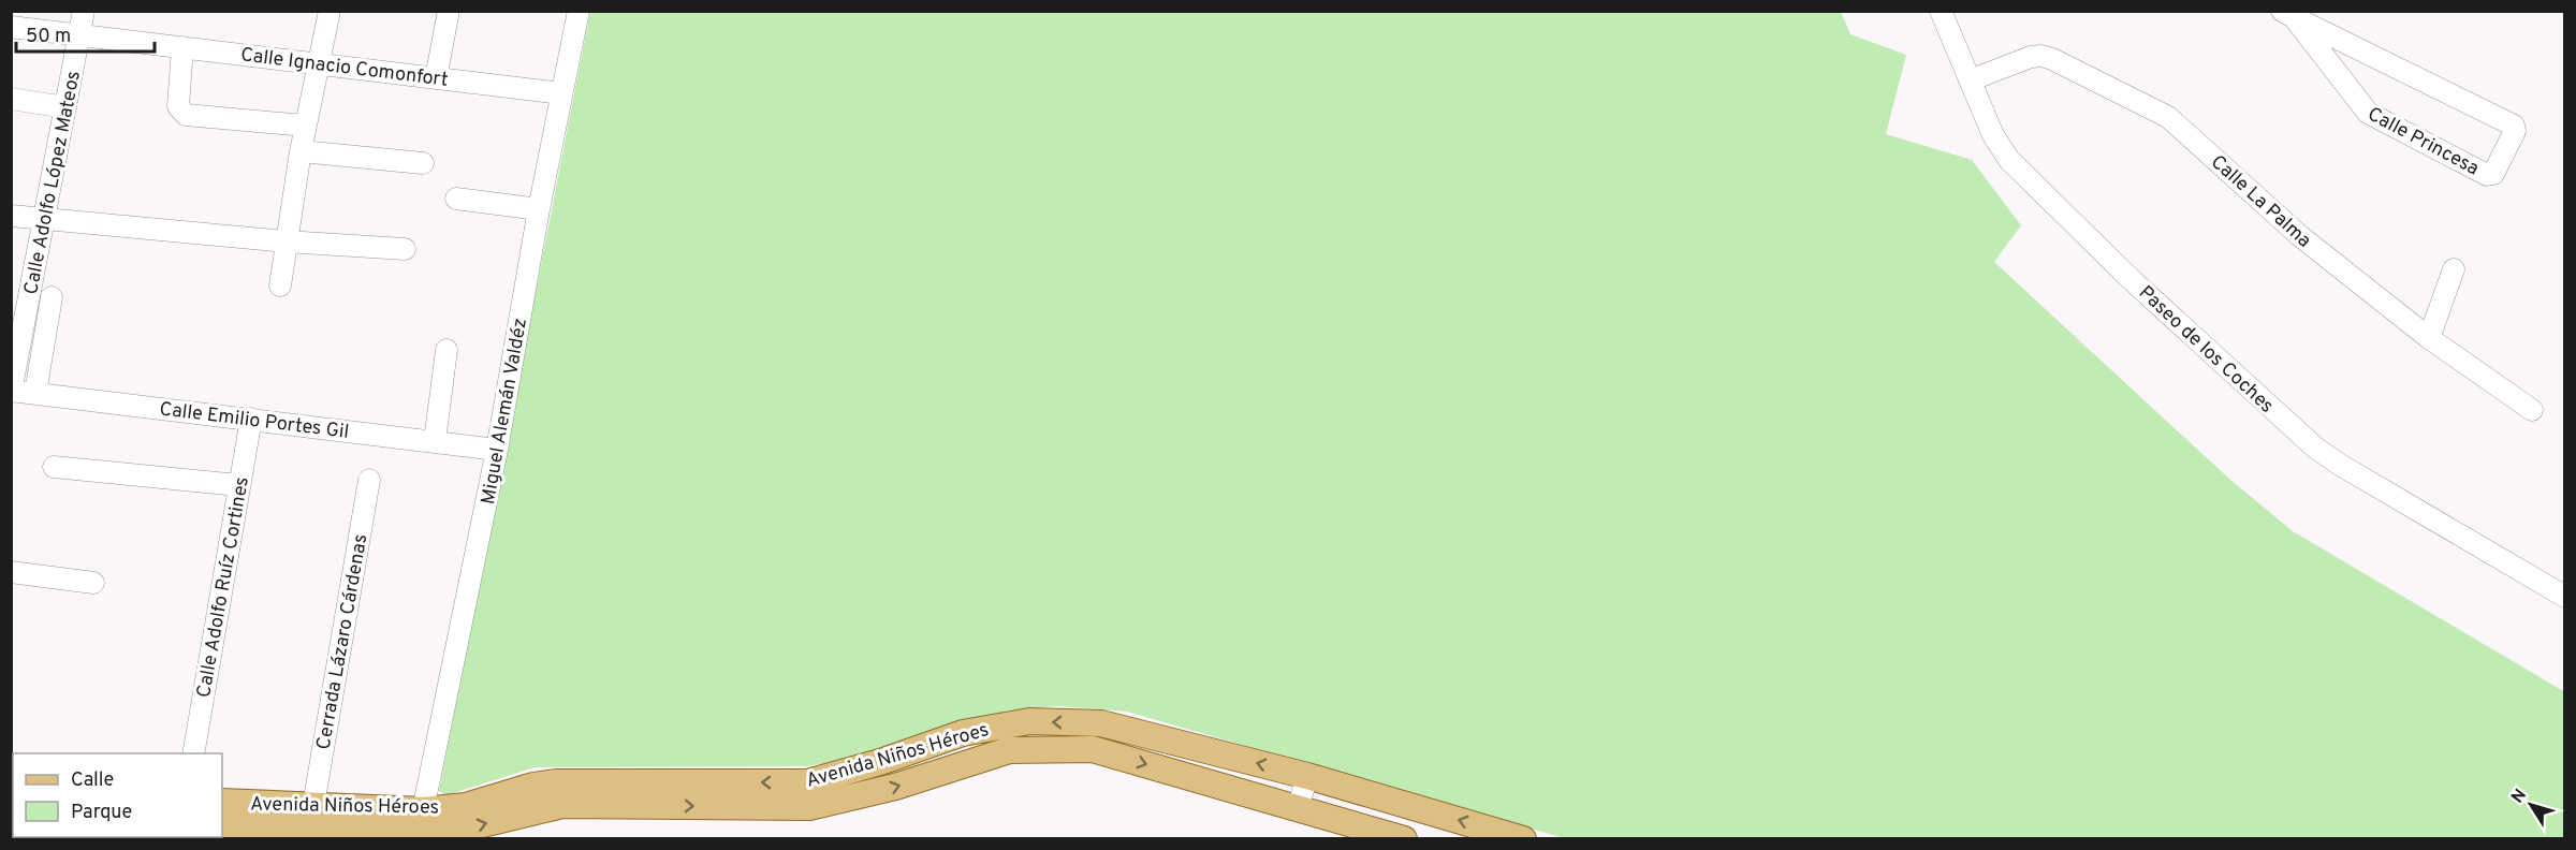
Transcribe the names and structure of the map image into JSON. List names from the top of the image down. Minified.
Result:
{"streets":{"main road":["Avenida Niños Héroes"],"street":["Calle Ignacio Comonfort","Calle Princesa","Calle Adolfo López Mateos","Calle La Palma","Paseo de los Coches","Miguel Alemán Valdéz","Calle Emilio Portes Gil","Calle Adolfo Ruíz Cortines","Cerrada Lázaro Cárdenas"]},"crossings":[["Calle Ignacio Comonfort","Calle Adolfo López Mateos"],["Calle Ignacio Comonfort","Miguel Alemán Valdéz"],["Calle Adolfo López Mateos","Calle Emilio Portes Gil"],["Calle La Palma","Paseo de los Coches"],["Miguel Alemán Valdéz","Calle Emilio Portes Gil"],["Miguel Alemán Valdéz","Avenida Niños Héroes"],["Calle Emilio Portes Gil","Calle Adolfo Ruíz Cortines"],["Cerrada Lázaro Cárdenas","Avenida Niños Héroes"]],"legend":["Calle","Parque"],"scale_bar":"50 m","north":"top left"}
